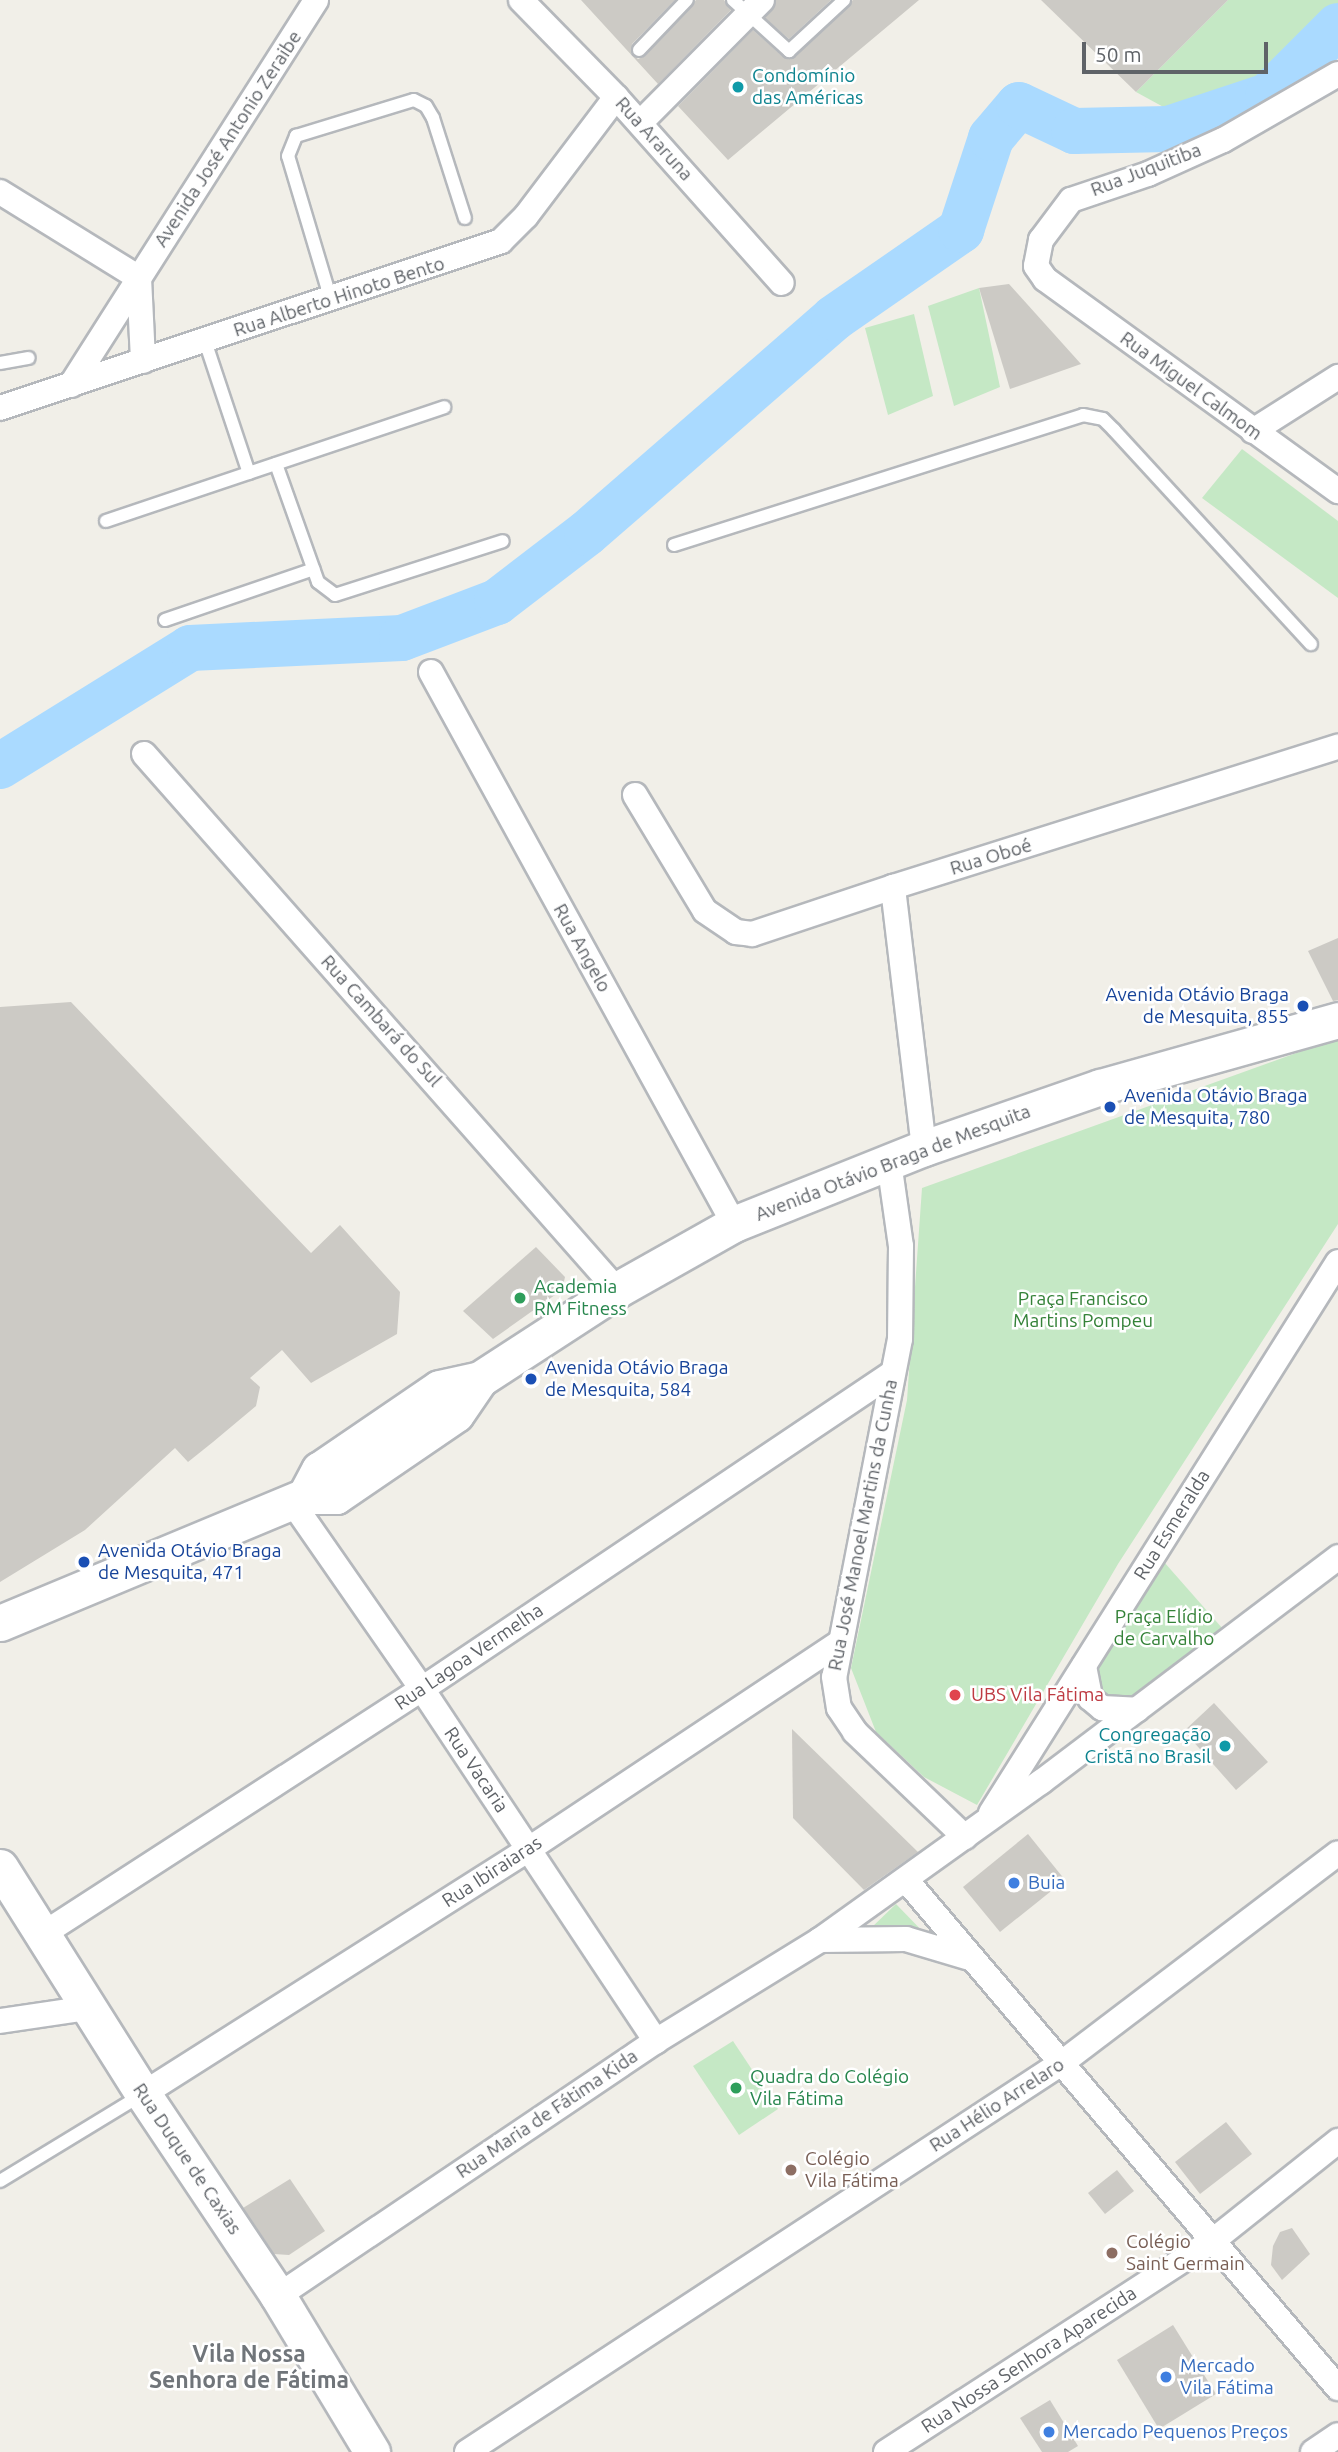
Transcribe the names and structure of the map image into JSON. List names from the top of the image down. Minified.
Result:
{"streets":{"main road":["Avenida Otávio Braga de Mesquita","Rua Duque de Caxias"],"street":["Avenida José Antonio Zeraibe","Rua Araruna","Rua Juquitiba","Rua Alberto Hinoto Bento","Rua Miguel Calmom","Rua Oboé","Rua Angelo","Rua Cambará do Sul","Rua José Manoel Martins da Cunha","Rua Esmeralda","Rua Lagoa Vermelha","Rua Vacaria","Rua Ibiraiaras","Rua Hélio Arrelaro","Rua Maria de Fátima Kida","Rua Nossa Senhora Aparecida"]},"crossings":[["Avenida José Antonio Zeraibe","Rua Alberto Hinoto Bento"],["Rua Araruna","Rua Alberto Hinoto Bento"],["Rua Juquitiba","Rua Miguel Calmom"],["Rua Angelo","Avenida Otávio Braga de Mesquita"],["Rua Cambará do Sul","Avenida Otávio Braga de Mesquita"],["Avenida Otávio Braga de Mesquita","Rua José Manoel Martins da Cunha"],["Avenida Otávio Braga de Mesquita","Rua Vacaria"],["Rua José Manoel Martins da Cunha","Rua Esmeralda"],["Rua José Manoel Martins da Cunha","Rua Lagoa Vermelha"],["Rua José Manoel Martins da Cunha","Rua Ibiraiaras"],["Rua José Manoel Martins da Cunha","Rua Maria de Fátima Kida"],["Rua Esmeralda","Rua Maria de Fátima Kida"],["Rua Lagoa Vermelha","Rua Vacaria"],["Rua Lagoa Vermelha","Rua Duque de Caxias"],["Rua Vacaria","Rua Ibiraiaras"],["Rua Vacaria","Rua Maria de Fátima Kida"],["Rua Ibiraiaras","Rua Duque de Caxias"],["Rua Maria de Fátima Kida","Rua Duque de Caxias"]],"districts":["Vila Nossa Senhora de Fátima"],"parks":["Praça Francisco Martins Pompeu","Praça Elídio de Carvalho"],"places":["Condomínio das Américas","Avenida Otávio Braga de Mesquita, 855","Avenida Otávio Braga de Mesquita, 780","Academia RM Fitness","Avenida Otávio Braga de Mesquita, 584","Avenida Otávio Braga de Mesquita, 471","UBS Vila Fátima","Congregação Cristã no Brasil","Buia","Quadra do Colégio Vila Fátima","Colégio Vila Fátima","Colégio Saint Germain","Mercado Vila Fátima","Mercado Pequenos Preços"],"scale_bar":"50 m"}
